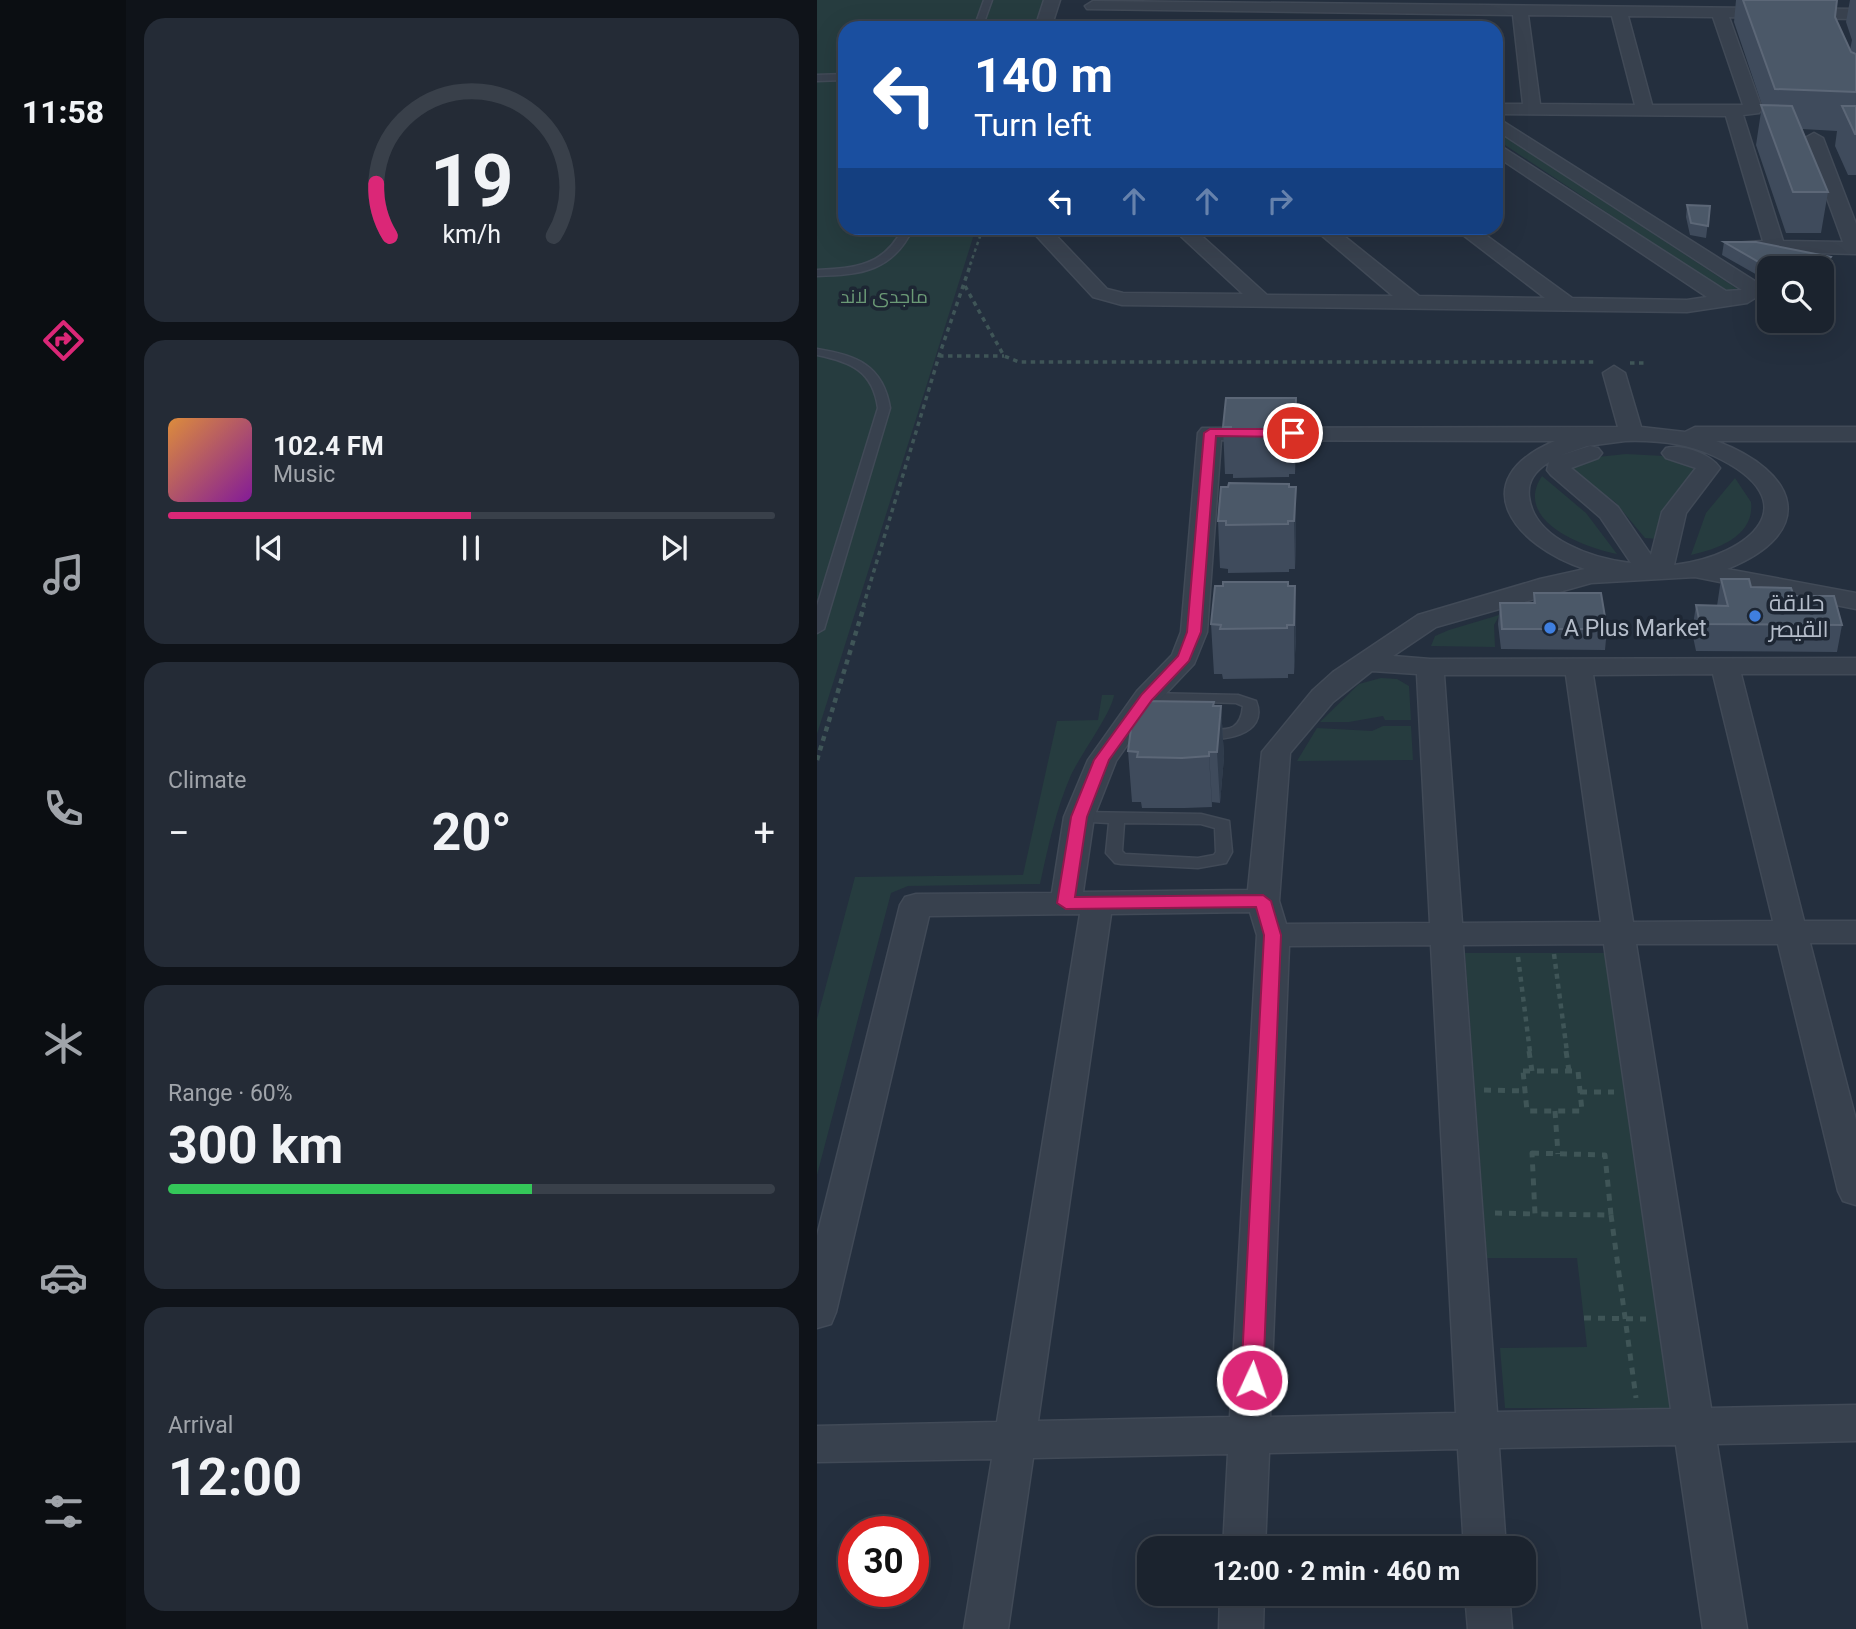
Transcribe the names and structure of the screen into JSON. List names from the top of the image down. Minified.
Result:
{"parks":["ماجدی لاند"],"places":["حلاقة القيصر","A Plus Market"],"page":{"tabs":"11:58","turn":["140 m","Turn left"],"song":["102.4 FM","Music"],"tile":["Climate",["Range · 60%","300 km"],["Arrival","12:00"]],"heat":["−","20°","+"],"limit":"30","trip":"12:00 · 2 min · 460 m","gauge":["19","km/h"]}}
